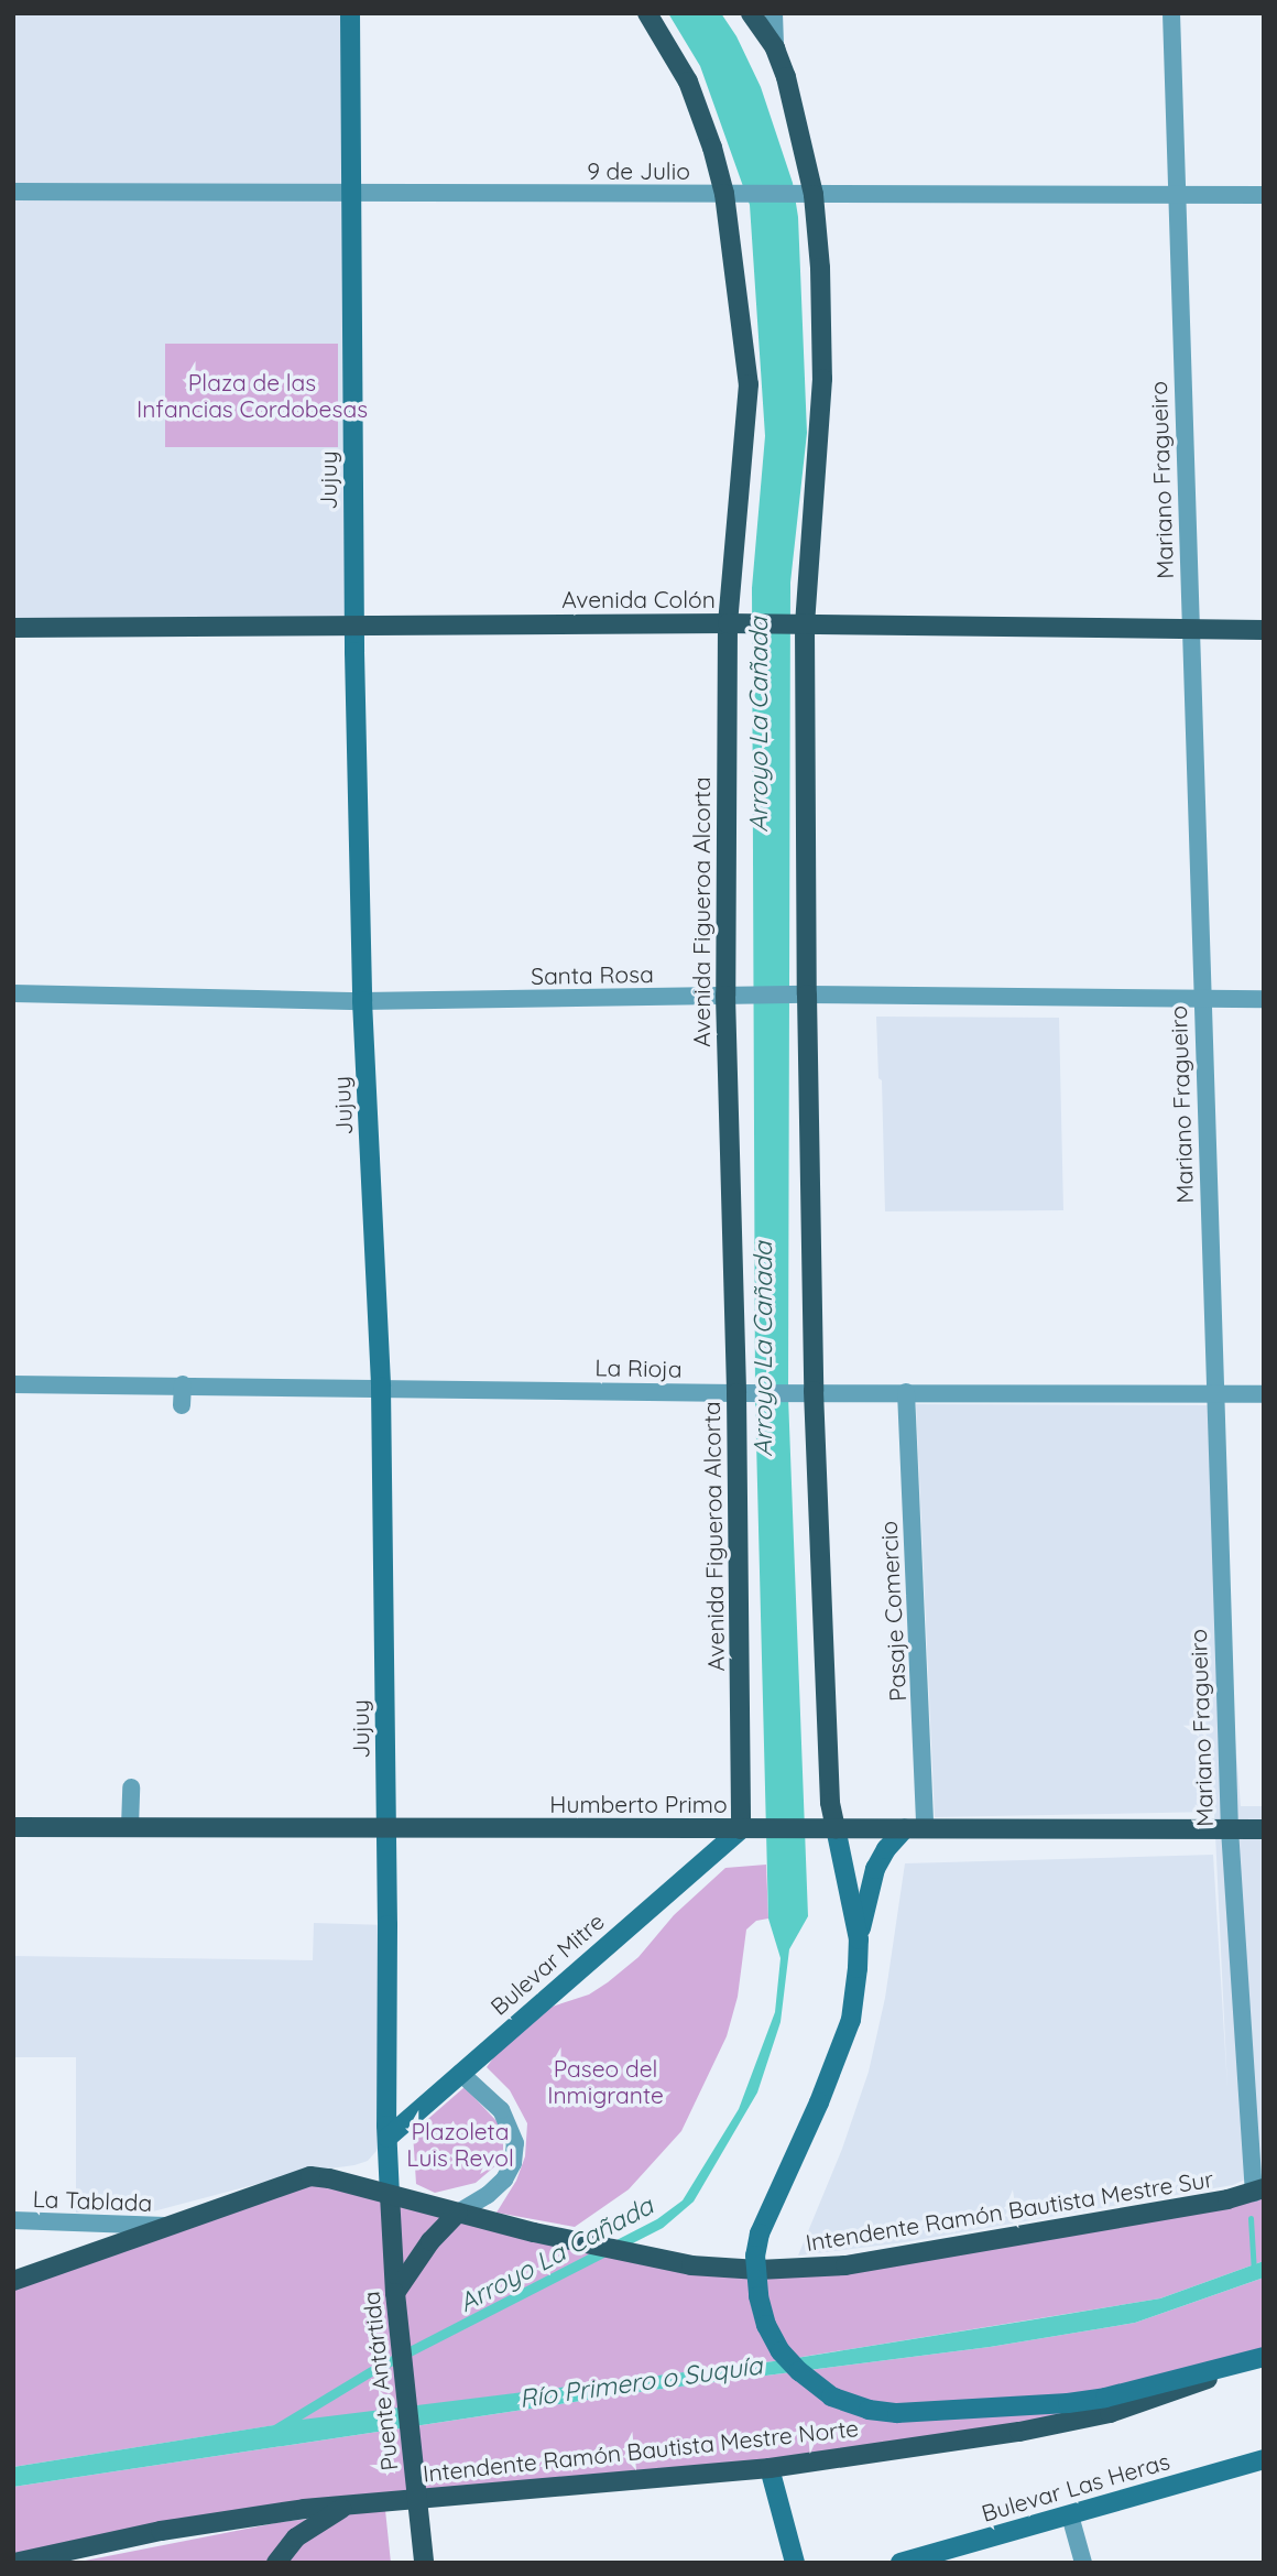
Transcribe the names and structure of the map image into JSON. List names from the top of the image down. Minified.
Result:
{"streets":{"main road":["Avenida Colón","Avenida Figueroa Alcorta","Humberto Primo","Intendente Ramón Bautista Mestre Sur","Puente Antártida","Intendente Ramón Bautista Mestre Norte"],"street":["9 de Julio","Jujuy","Mariano Fragueiro","Santa Rosa","La Rioja","Pasaje Comercio","Bulevar Mitre","La Tablada","Bulevar Las Heras"]},"crossings":[["9 de Julio","Jujuy"],["9 de Julio","Mariano Fragueiro"],["9 de Julio","Avenida Figueroa Alcorta"],["Jujuy","Avenida Colón"],["Jujuy","Santa Rosa"],["Jujuy","La Rioja"],["Jujuy","Humberto Primo"],["Jujuy","Bulevar Mitre"],["Jujuy","Intendente Ramón Bautista Mestre Sur"],["Jujuy","Puente Antártida"],["Mariano Fragueiro","Avenida Colón"],["Mariano Fragueiro","Santa Rosa"],["Mariano Fragueiro","La Rioja"],["Mariano Fragueiro","Humberto Primo"],["Mariano Fragueiro","Intendente Ramón Bautista Mestre Sur"],["Avenida Colón","Avenida Figueroa Alcorta"],["Avenida Figueroa Alcorta","Santa Rosa"],["Avenida Figueroa Alcorta","La Rioja"],["Avenida Figueroa Alcorta","Humberto Primo"],["Avenida Figueroa Alcorta","Bulevar Mitre"],["La Rioja","Pasaje Comercio"],["Pasaje Comercio","Humberto Primo"],["Humberto Primo","Bulevar Mitre"],["Bulevar Mitre","Intendente Ramón Bautista Mestre Sur"],["Bulevar Mitre","Puente Antártida"],["Intendente Ramón Bautista Mestre Sur","Puente Antártida"]],"water":["Arroyo La Cañada","Río Primero o Suquía"],"parks":["Plaza de las Infancias Cordobesas","Paseo del Inmigrante","Plazoleta Luis Revol"]}
